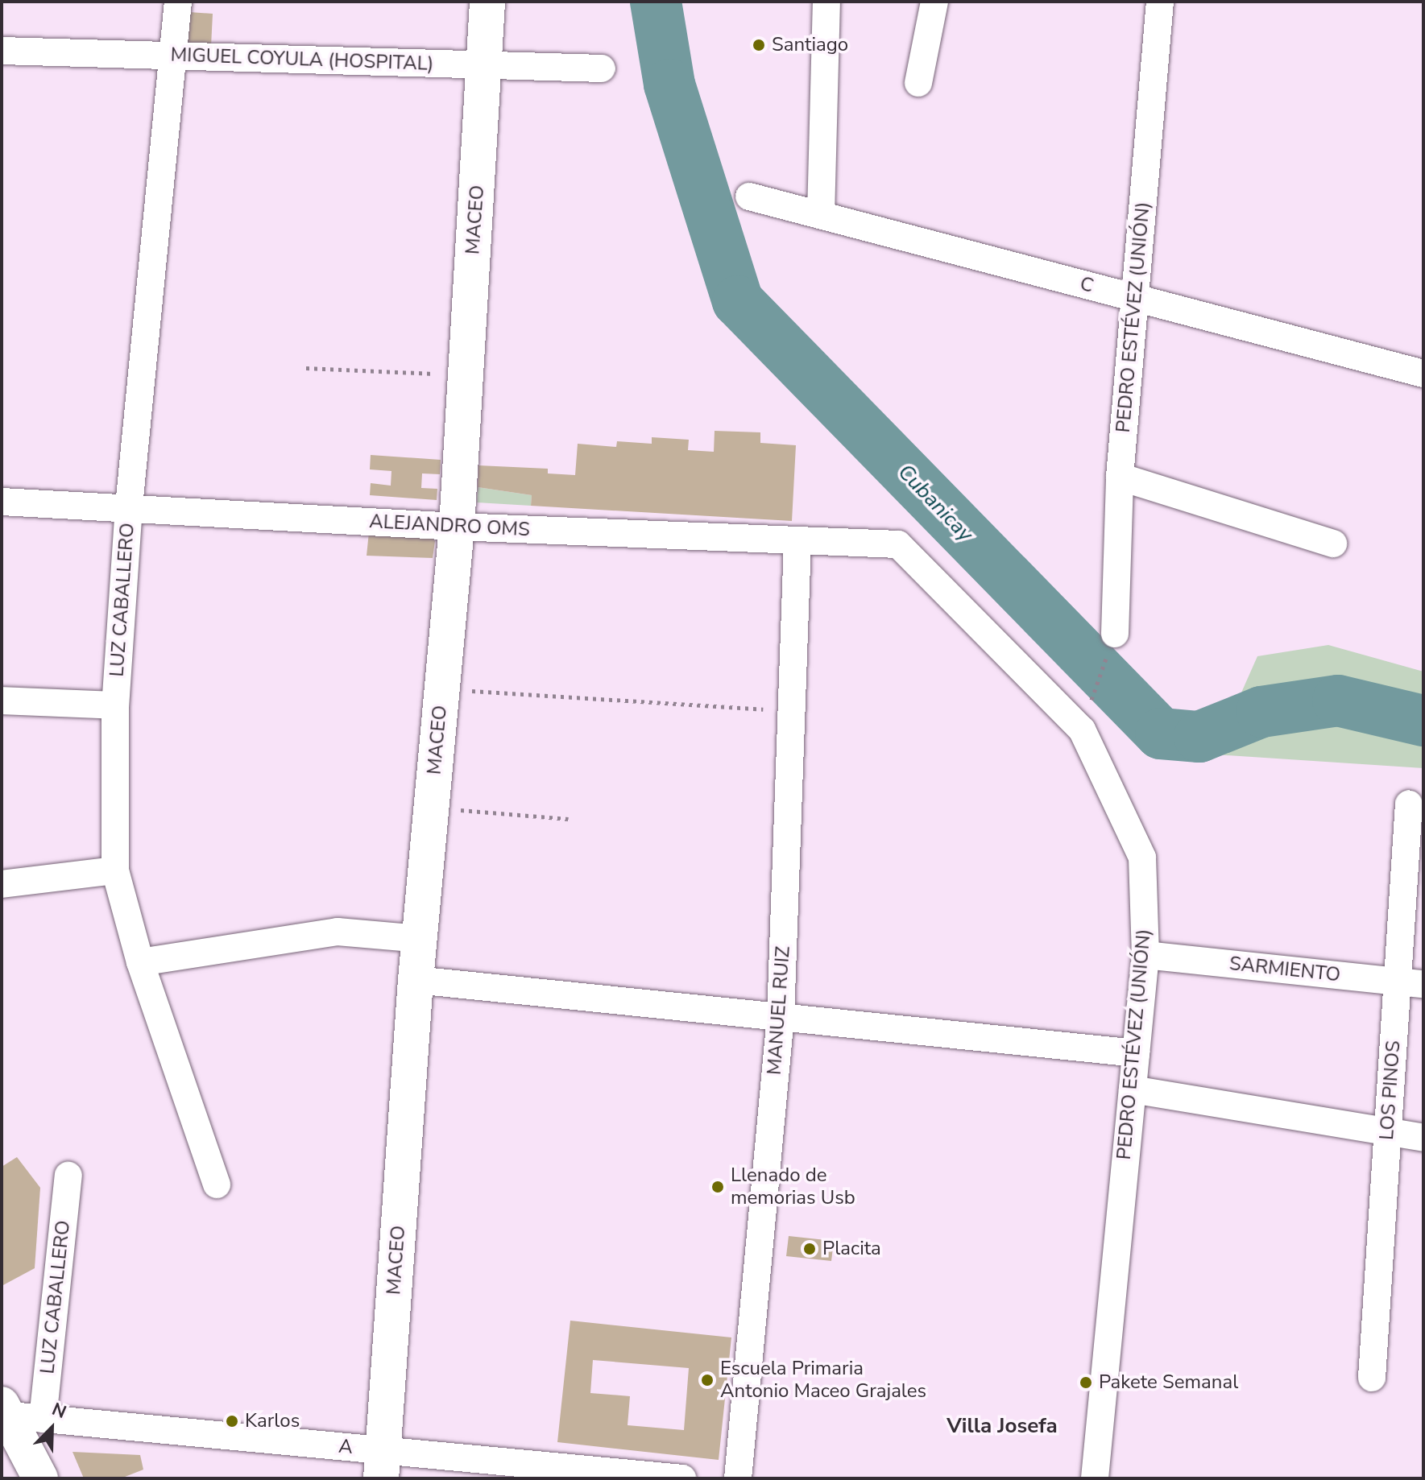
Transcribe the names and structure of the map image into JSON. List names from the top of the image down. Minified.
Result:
{"streets":{"main road":["MACEO"],"street":["MIGUEL COYULA (HOSPITAL)","C","PEDRO ESTÉVEZ (UNIÓN)","ALEJANDRO OMS","LUZ CABALLERO","SARMIENTO","MANUEL RUIZ","LOS PINOS","A"]},"crossings":[["MIGUEL COYULA (HOSPITAL)","MACEO"],["MIGUEL COYULA (HOSPITAL)","LUZ CABALLERO"],["MACEO","ALEJANDRO OMS"],["MACEO","A"],["C","PEDRO ESTÉVEZ (UNIÓN)"],["PEDRO ESTÉVEZ (UNIÓN)","ALEJANDRO OMS"],["PEDRO ESTÉVEZ (UNIÓN)","SARMIENTO"],["ALEJANDRO OMS","LUZ CABALLERO"],["ALEJANDRO OMS","MANUEL RUIZ"],["LUZ CABALLERO","A"],["SARMIENTO","LOS PINOS"]],"districts":["Villa Josefa"],"water":["Cubanicay"],"places":["Santiago","Llenado de memorias Usb","Placita","Escuela Primaria Antonio Maceo Grajales","Pakete Semanal","Karlos"],"north":"top right"}
